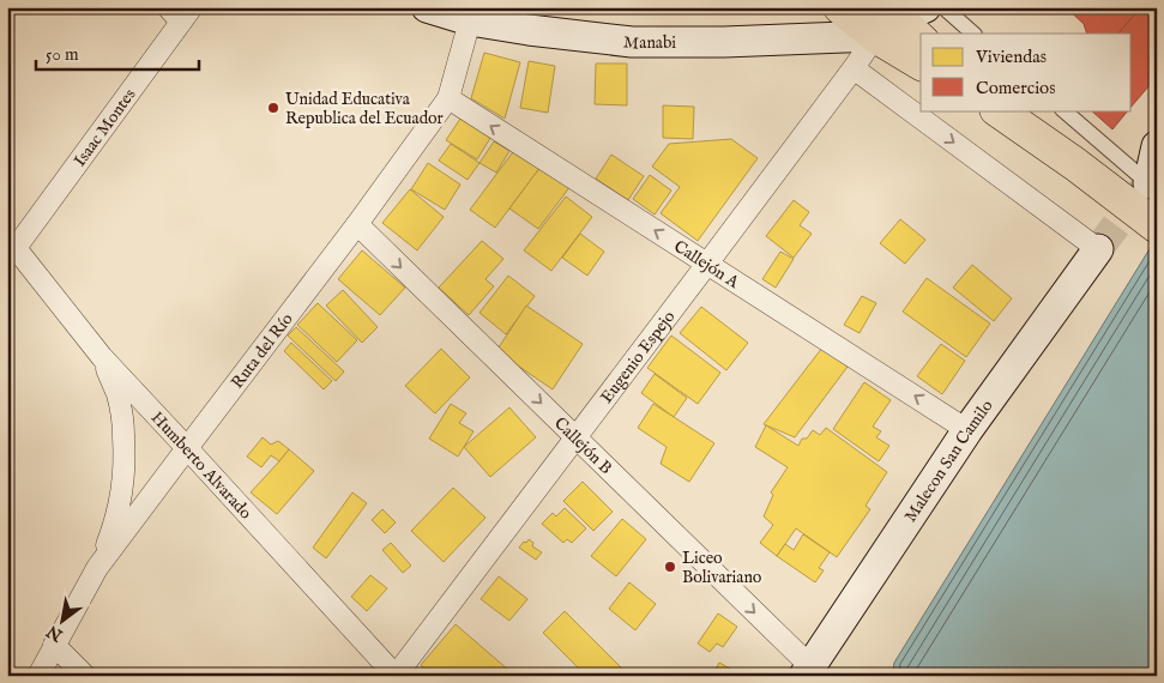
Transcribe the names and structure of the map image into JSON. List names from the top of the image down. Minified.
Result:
{"streets":{"main road":["Manabi","Malecon San Camilo"],"street":["Isaac Montes","Callejón A","Ruta del Río","Eugenio Espejo","Callejón B","Humberto Alvarado"]},"crossings":[["Manabi","Ruta del Río"],["Manabi","Eugenio Espejo"],["Isaac Montes","Humberto Alvarado"],["Callejón A","Ruta del Río"],["Callejón A","Eugenio Espejo"],["Callejón A","Malecon San Camilo"],["Ruta del Río","Callejón B"],["Ruta del Río","Humberto Alvarado"],["Eugenio Espejo","Callejón B"],["Eugenio Espejo","Humberto Alvarado"],["Callejón B","Malecon San Camilo"]],"one_way":["Callejón A","Callejón B"],"places":["Unidad Educativa Republica del Ecuador","Liceo Bolivariano"],"legend":["Viviendas","Comercios"],"scale_bar":"50 m","north":"bottom left"}
